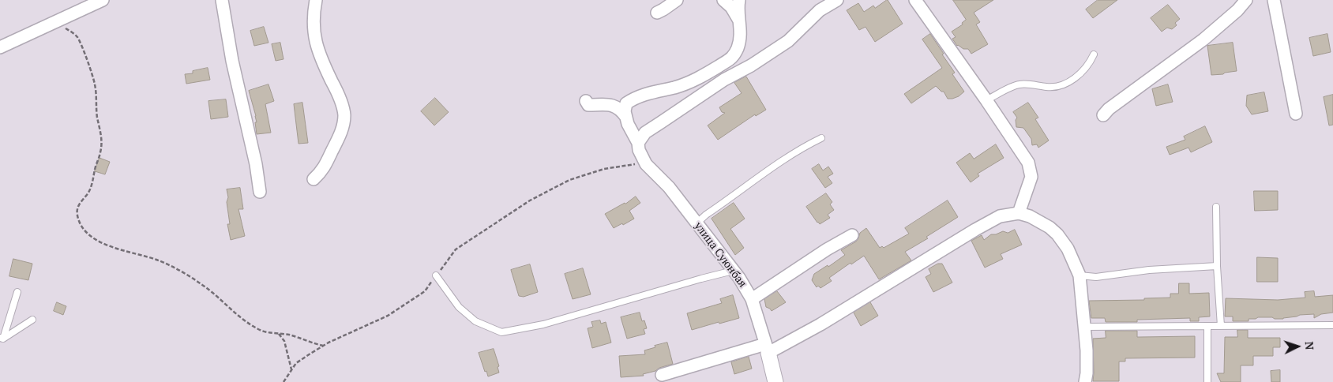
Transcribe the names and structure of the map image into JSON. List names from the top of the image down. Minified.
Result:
{"streets":{"street":["улица Суюнбая"]},"north":"right"}
